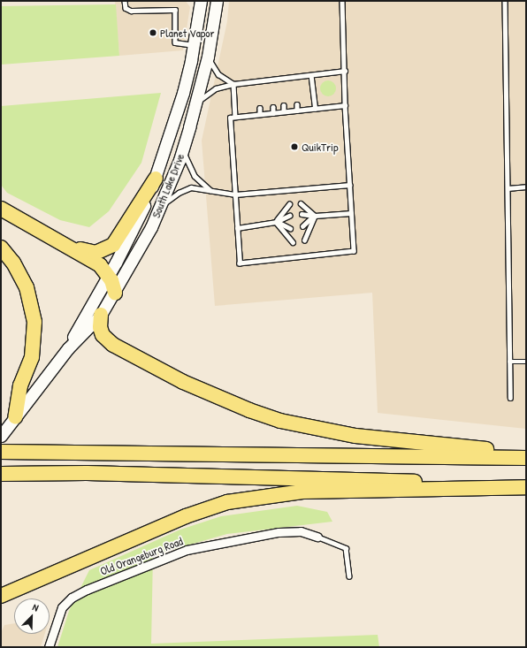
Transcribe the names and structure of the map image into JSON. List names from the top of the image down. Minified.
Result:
{"streets":{"main road":["South Lake Drive"],"street":["Old Orangeburg Road"]},"places":["Planet Vapor","QuikTrip"],"north":"top right"}
